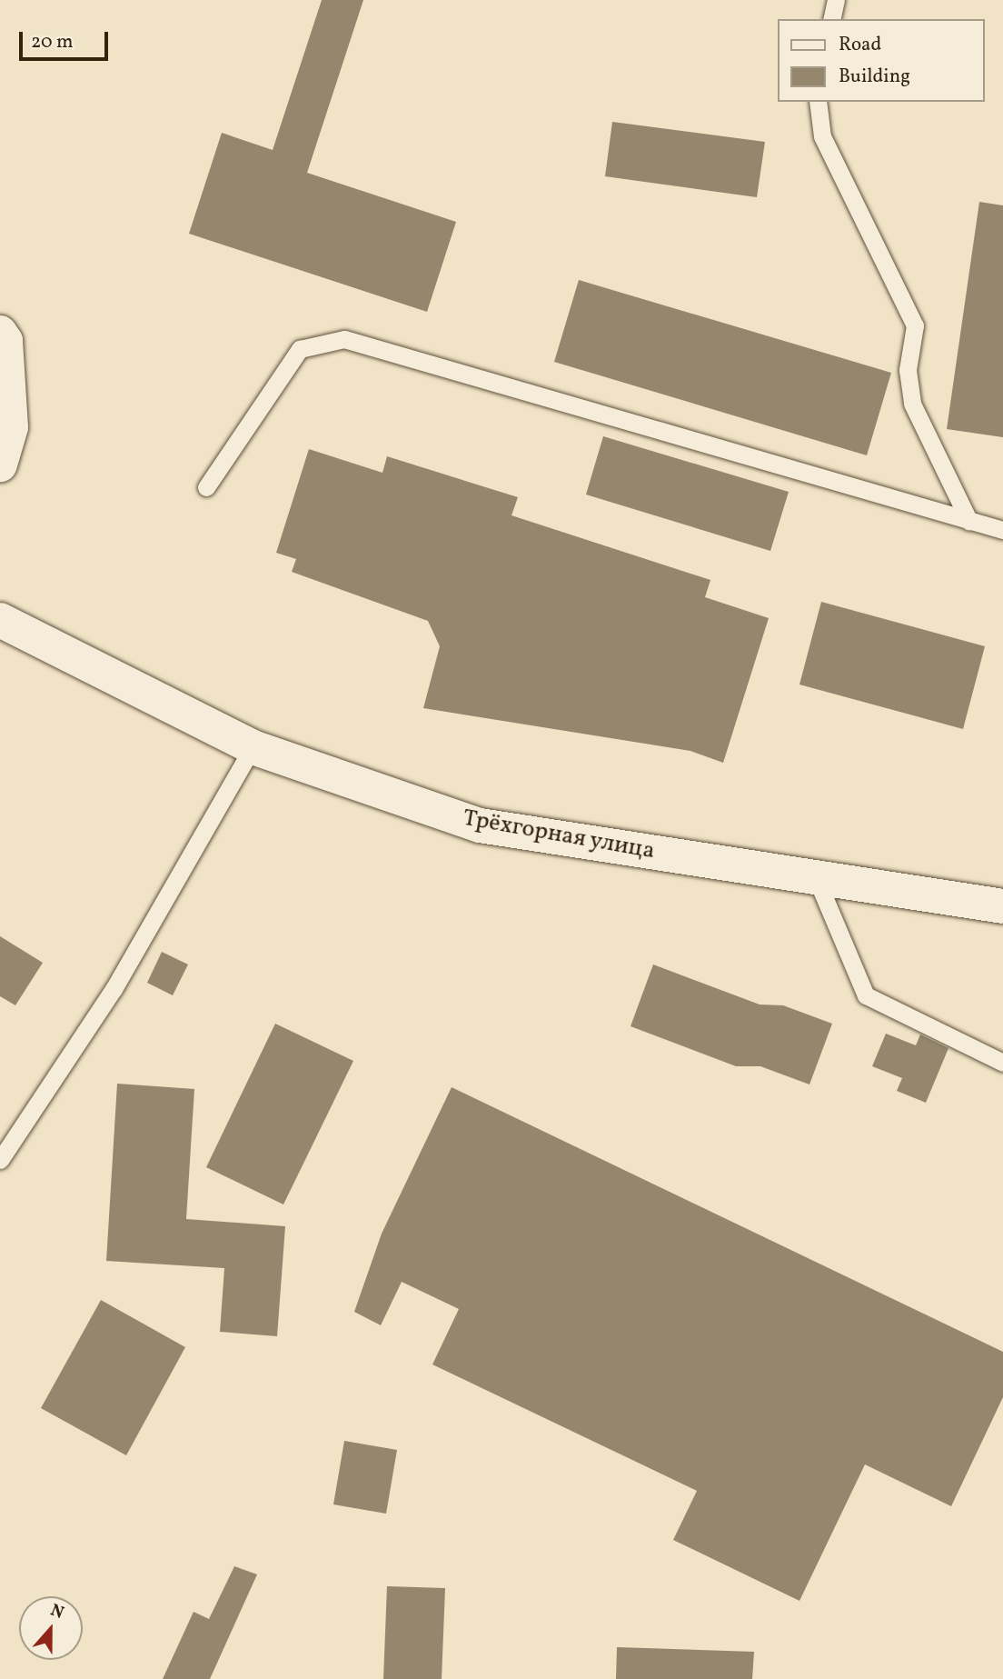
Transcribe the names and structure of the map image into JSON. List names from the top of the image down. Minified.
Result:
{"streets":{"street":["Трёхгорная улица"]},"legend":["Road","Building"],"scale_bar":"20 m","north":"top"}
